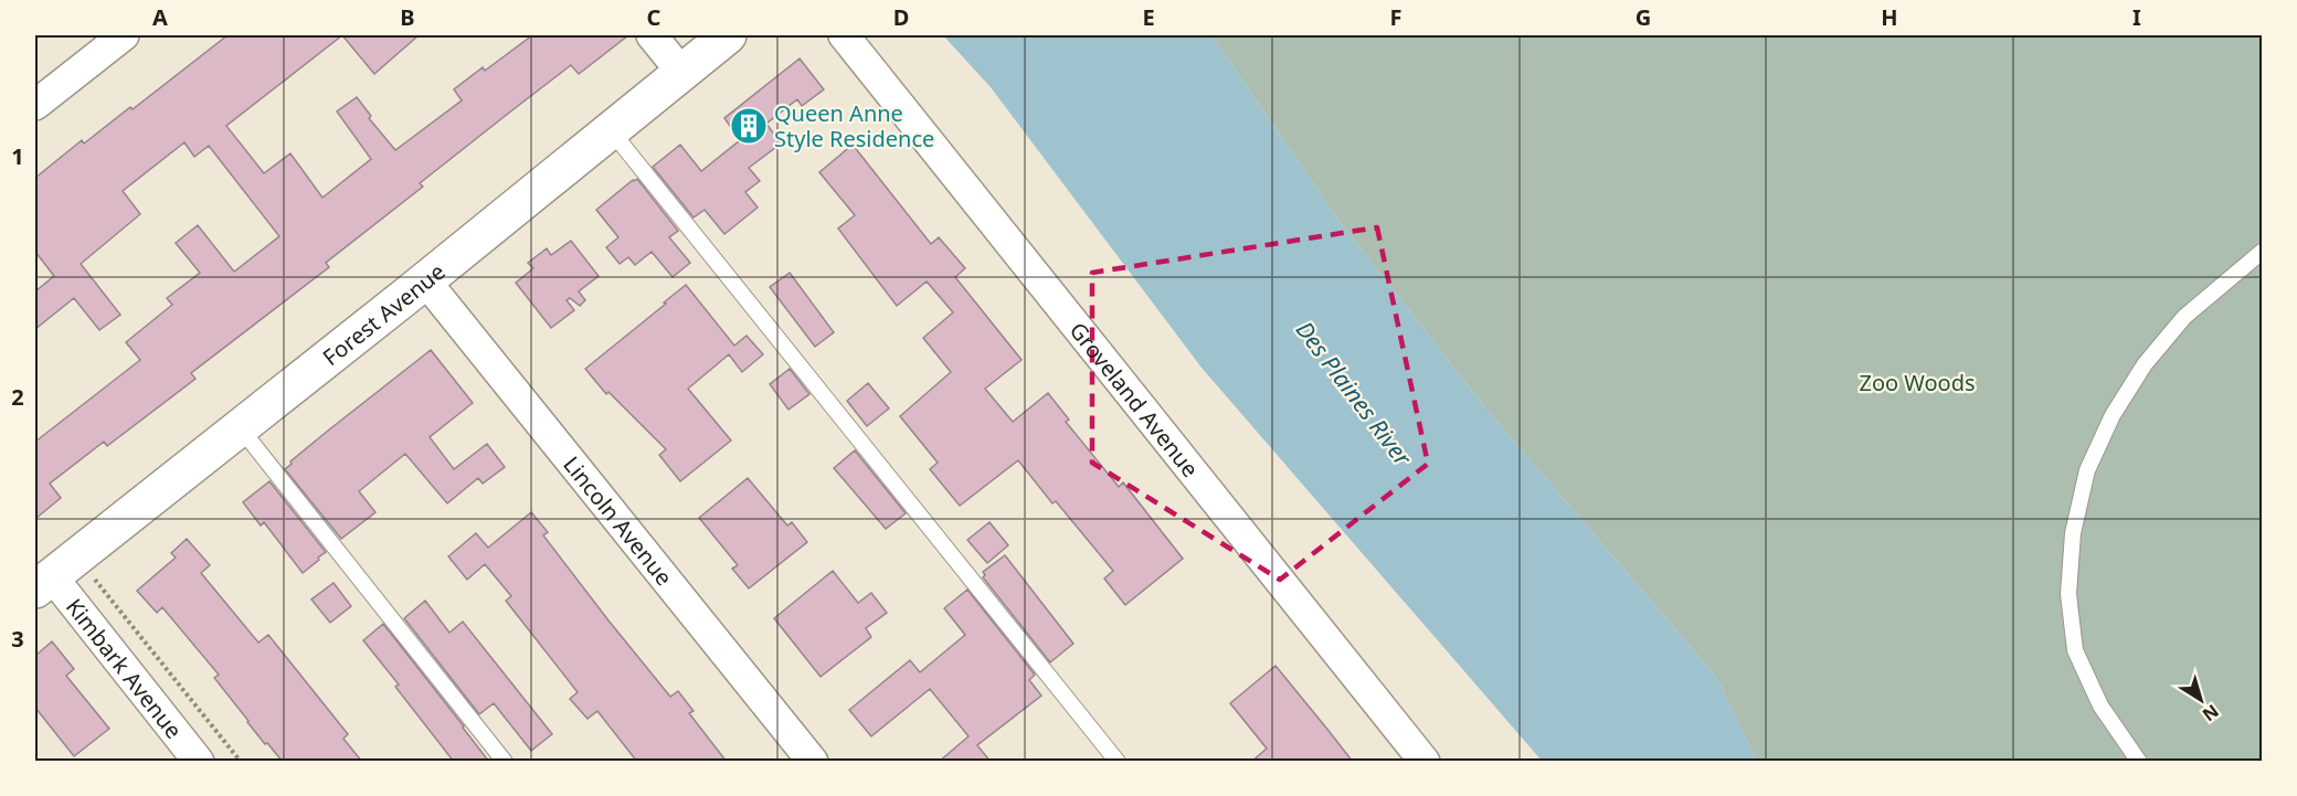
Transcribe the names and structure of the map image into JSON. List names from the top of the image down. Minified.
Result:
{"streets":{"street":["Forest Avenue","Groveland Avenue","Lincoln Avenue","Kimbark Avenue"]},"crossings":[["Forest Avenue","Lincoln Avenue"],["Forest Avenue","Kimbark Avenue"]],"water":["Des Plaines River"],"parks":["Zoo Woods"],"places":{"building":["Queen Anne Style Residence"]},"north":"bottom right","grid":{"columns":["A","B","C","D","E","F","G","H","I"],"rows":["1","2","3"]}}
